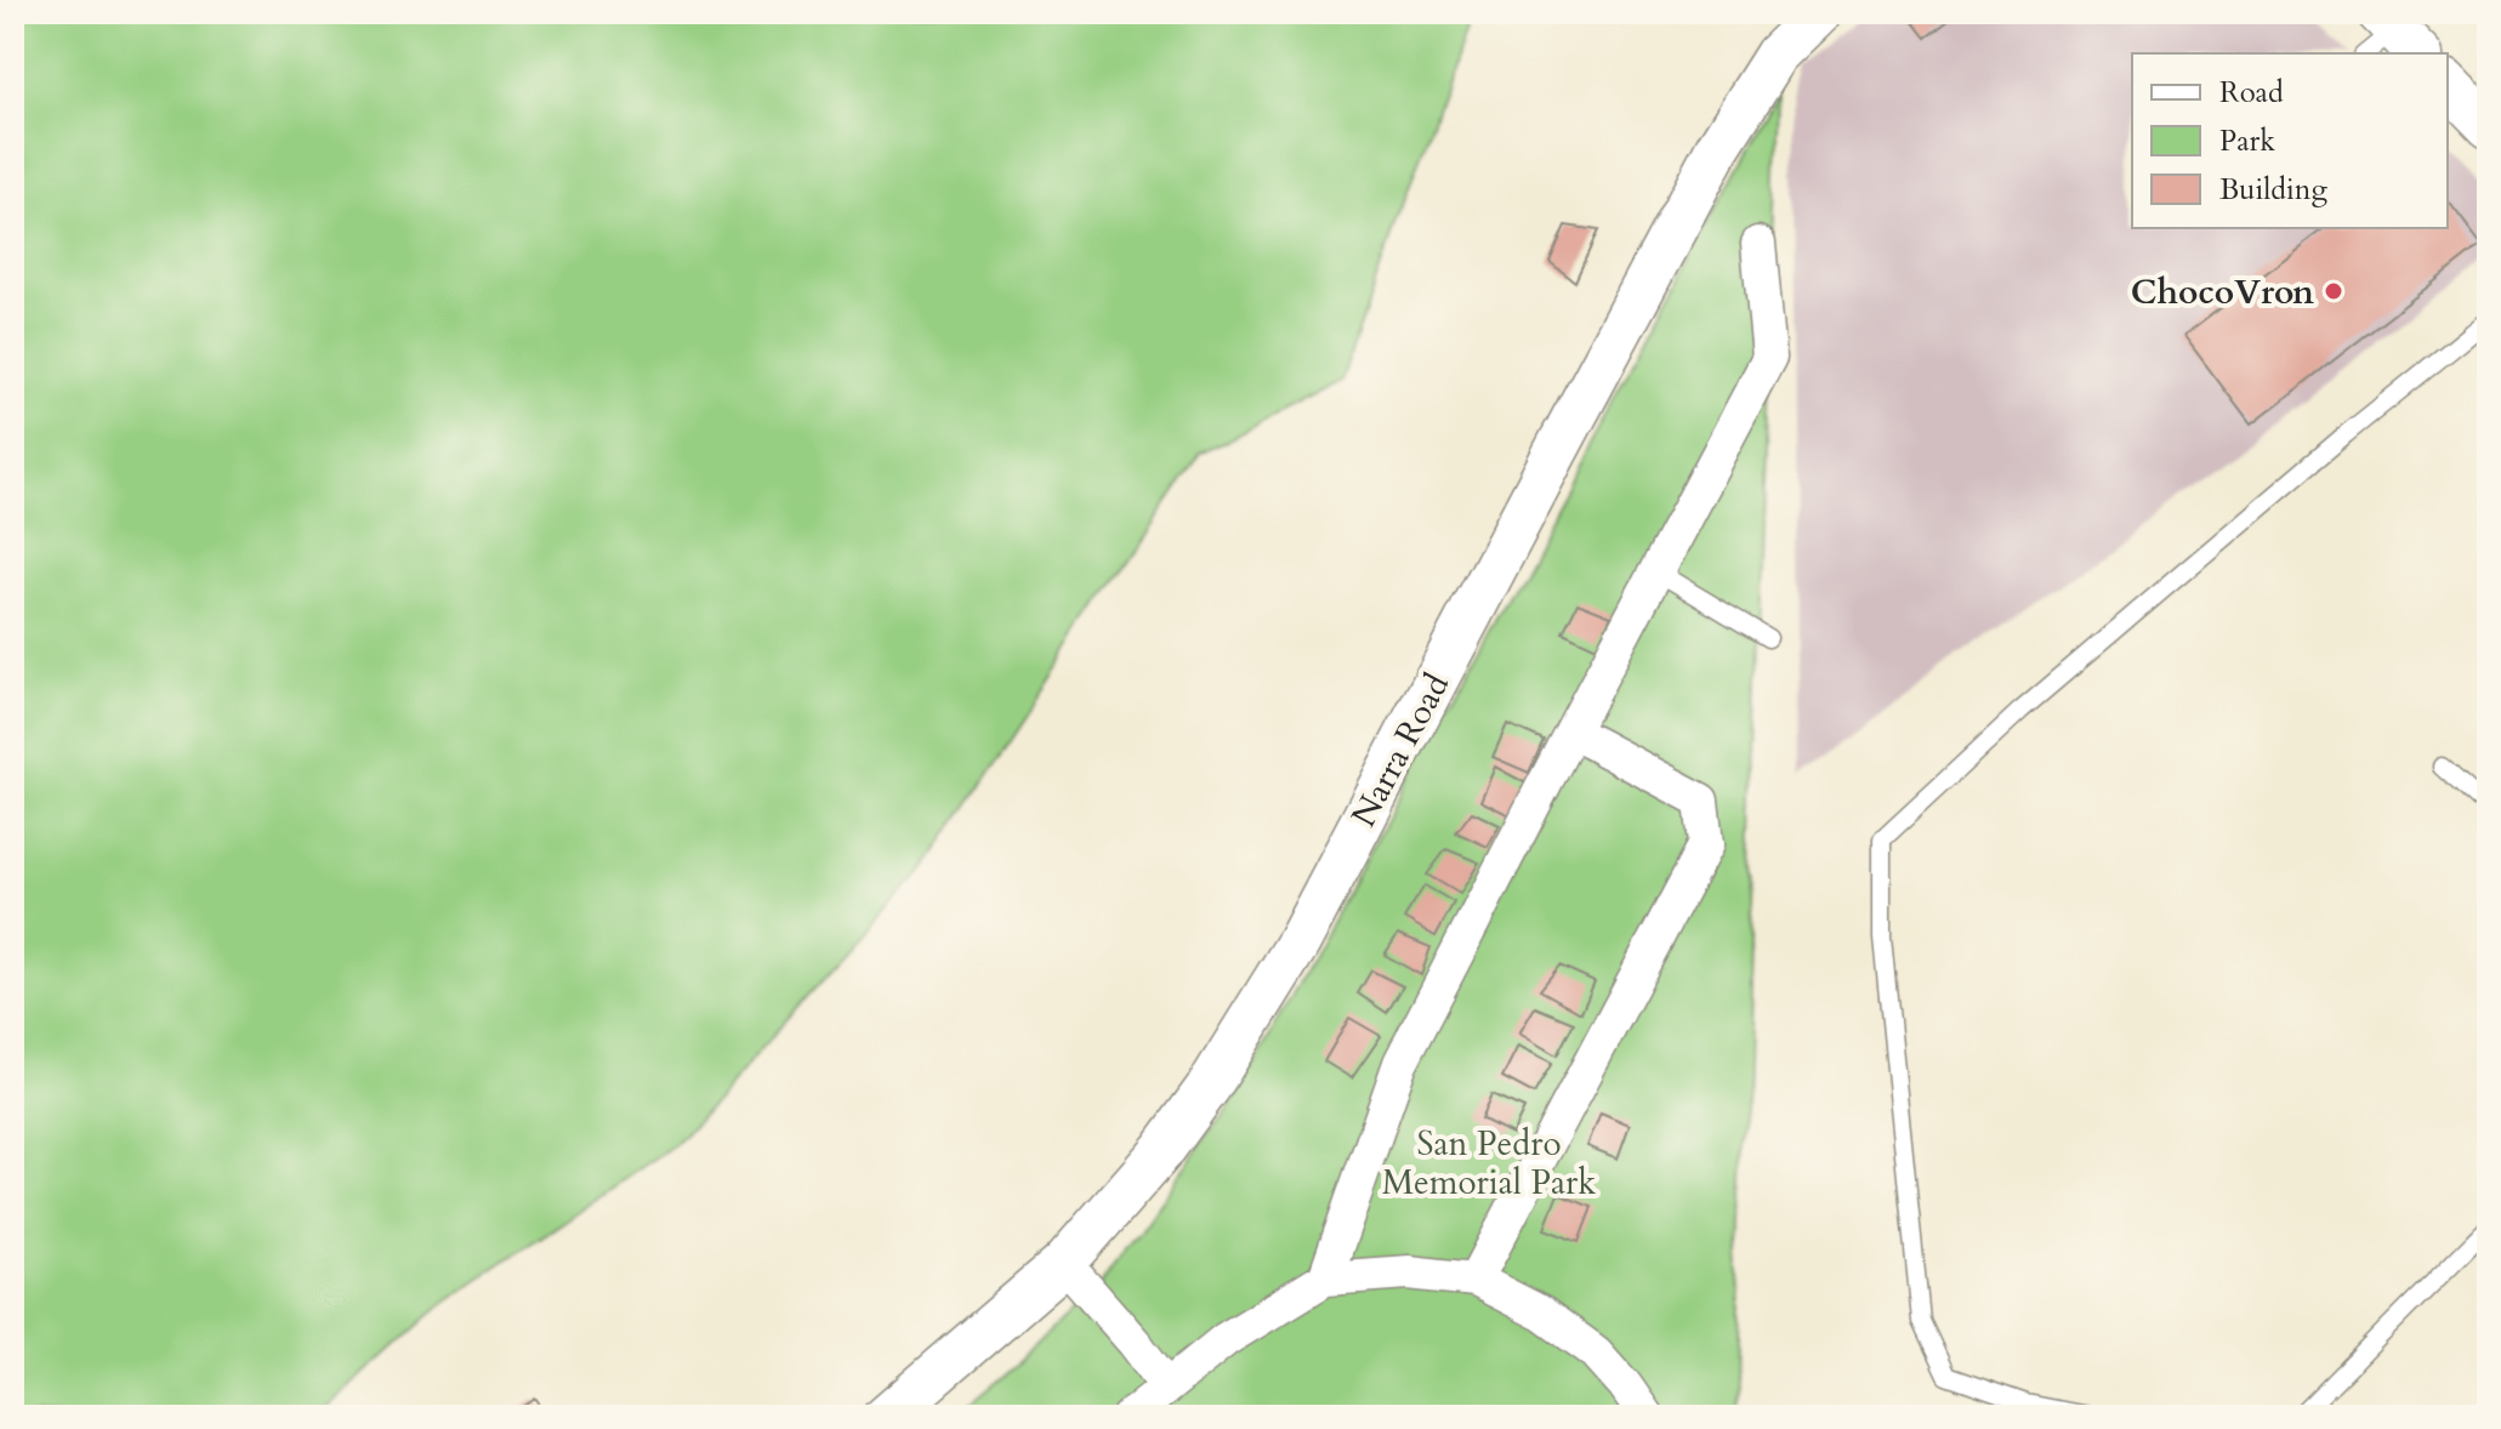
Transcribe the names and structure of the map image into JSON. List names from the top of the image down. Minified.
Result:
{"streets":{"street":["Narra Road"]},"parks":["San Pedro Memorial Park"],"places":["ChocoVron"],"legend":["Road","Park","Building"]}
